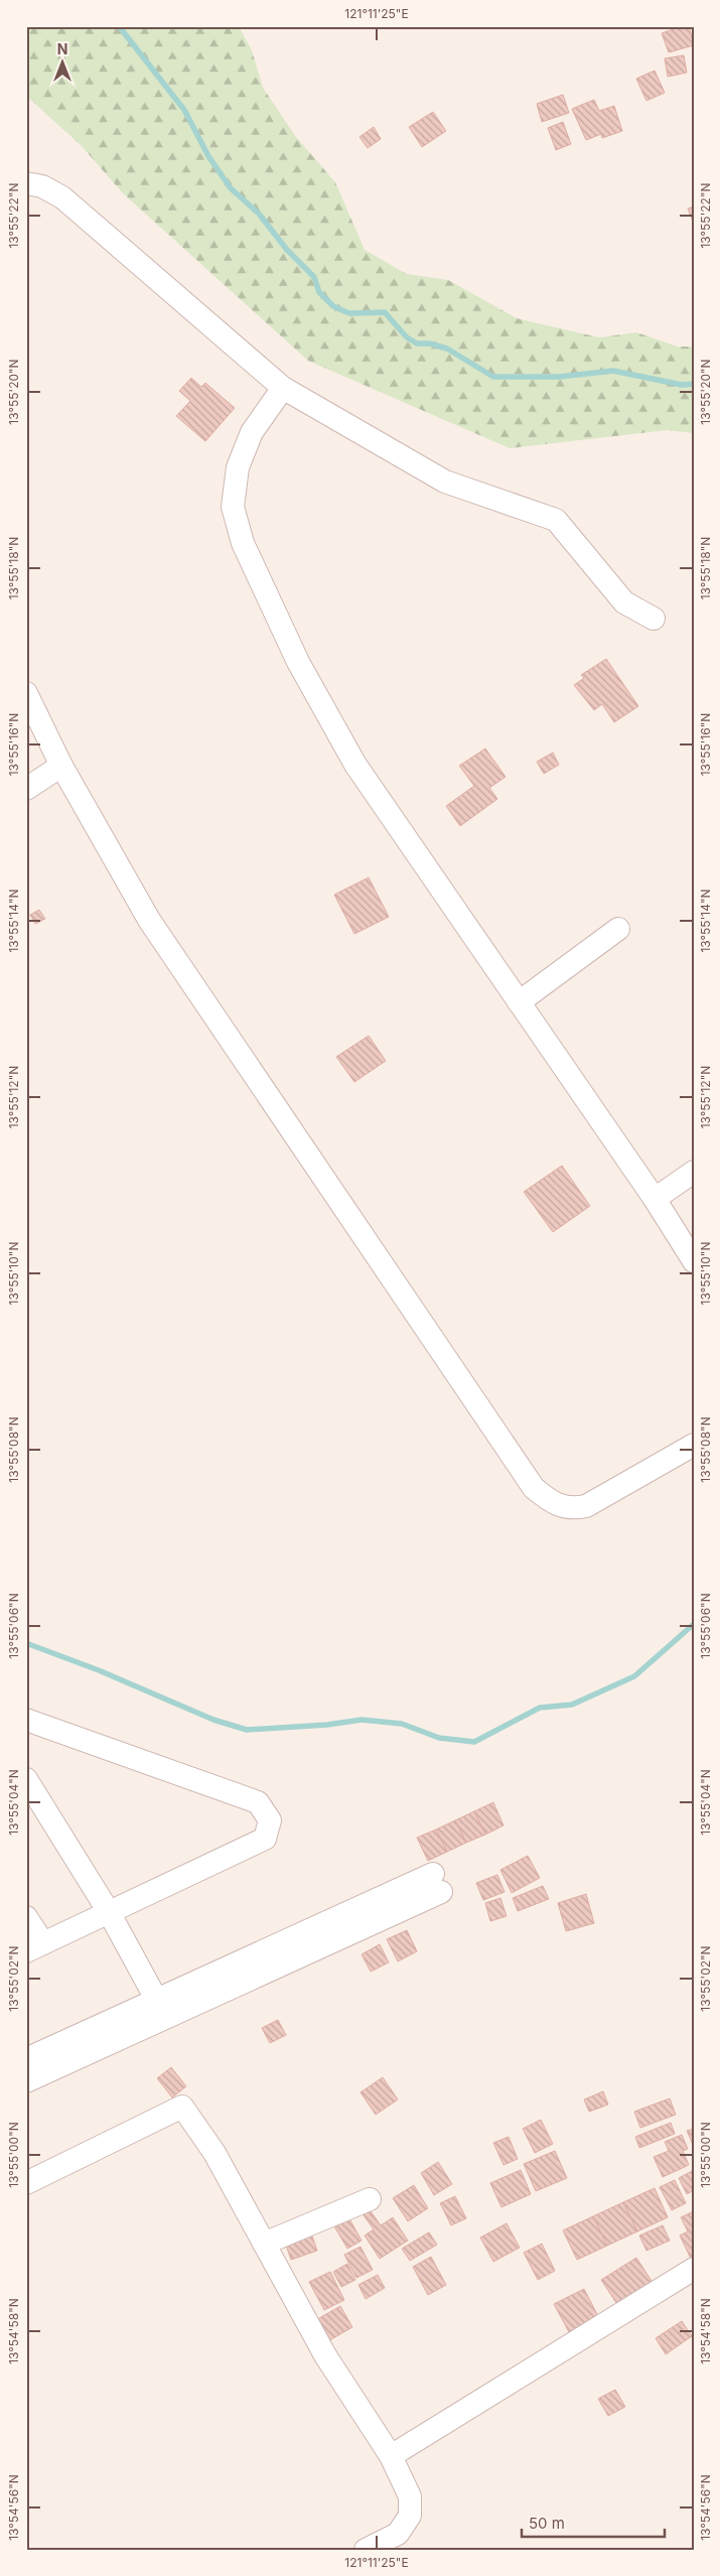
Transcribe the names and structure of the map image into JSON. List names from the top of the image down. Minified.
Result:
{"scale_bar":"50 m","north":"top","coordinates":["121°11'25\"E","13°55'22\"N","13°55'20\"N","13°55'18\"N","13°55'16\"N","13°55'14\"N","13°55'12\"N","13°55'10\"N","13°55'08\"N","13°55'06\"N","13°55'04\"N","13°55'02\"N","13°55'00\"N","13°54'58\"N","13°54'56\"N"]}
